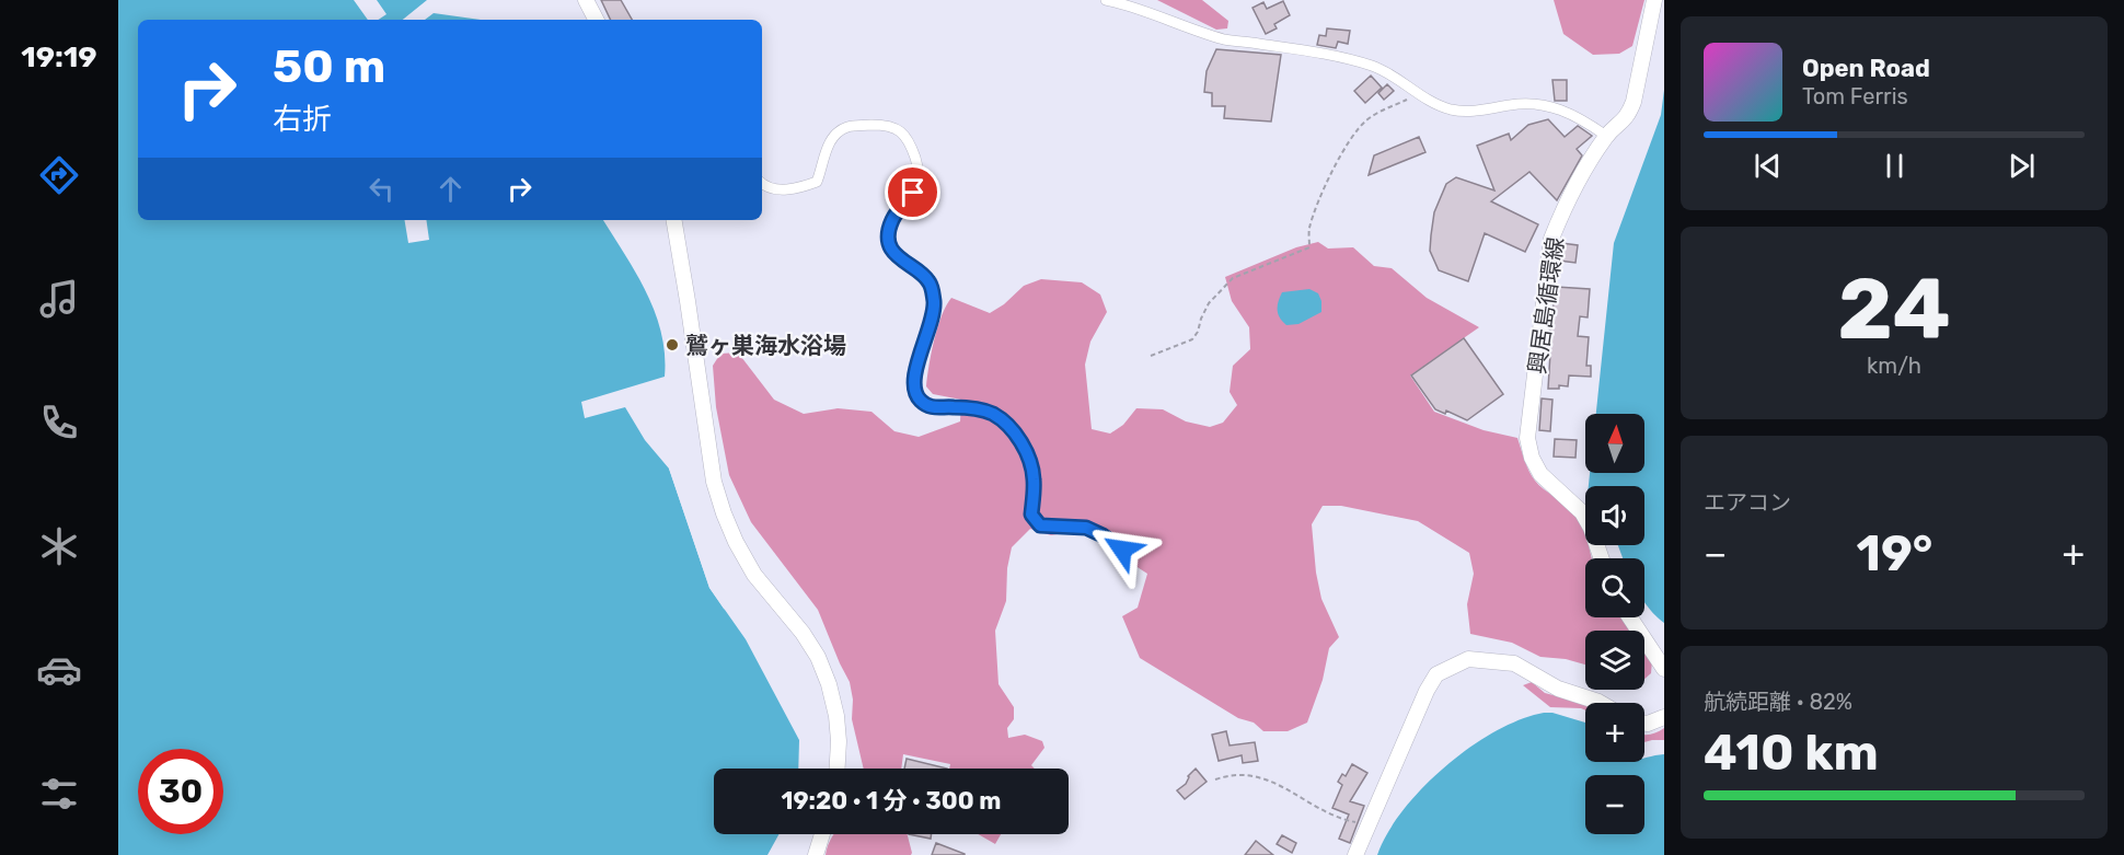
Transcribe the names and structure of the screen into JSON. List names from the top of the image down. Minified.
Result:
{"streets":{"main road":["興居島循環線"]},"places":["鷲ヶ巣海水浴場"],"north":"top","page":{"tabs":"19:19","turn":["50 m","右折"],"song":["Open Road","Tom Ferris"],"tile":[["24","km/h"],"エアコン",["航続距離 · 82%","410 km"]],"map_buttons":["+","−"],"heat":["−","19°","+"],"limit":"30","trip":"19:20 · 1 分 · 300 m"}}
